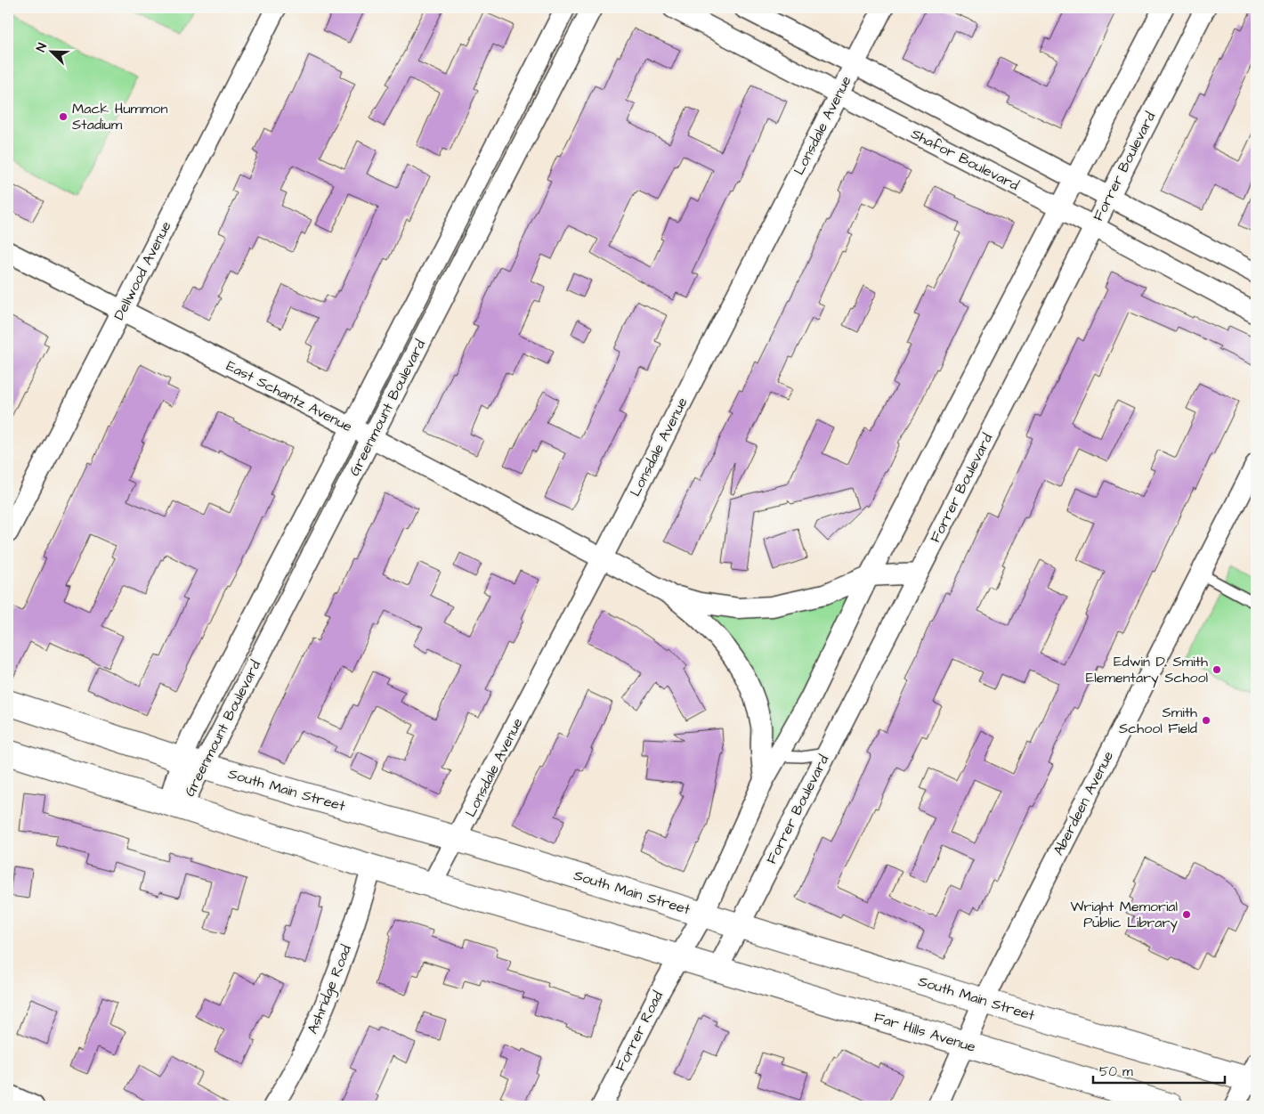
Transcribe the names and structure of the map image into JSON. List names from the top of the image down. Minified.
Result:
{"streets":{"main road":["South Main Street","Far Hills Avenue"],"street":["Lonsdale Avenue","Shafor Boulevard","Forrer Boulevard","Dellwood Avenue","East Schantz Avenue","Greenmount Boulevard","Aberdeen Avenue","Ashridge Road","Forrer Road"]},"crossings":[["Lonsdale Avenue","Shafor Boulevard"],["Lonsdale Avenue","East Schantz Avenue"],["Lonsdale Avenue","South Main Street"],["Shafor Boulevard","Forrer Boulevard"],["Forrer Boulevard","East Schantz Avenue"],["Forrer Boulevard","South Main Street"],["Forrer Boulevard","Far Hills Avenue"],["Dellwood Avenue","East Schantz Avenue"],["East Schantz Avenue","Greenmount Boulevard"],["East Schantz Avenue","South Main Street"],["East Schantz Avenue","Forrer Road"],["Greenmount Boulevard","South Main Street"],["South Main Street","Aberdeen Avenue"],["South Main Street","Forrer Road"],["Aberdeen Avenue","Far Hills Avenue"],["Forrer Road","Far Hills Avenue"]],"places":["Mack Hummon Stadium","Edwin D. Smith Elementary School","Smith School Field","Wright Memorial Public Library"],"scale_bar":"50 m","north":"top left"}
